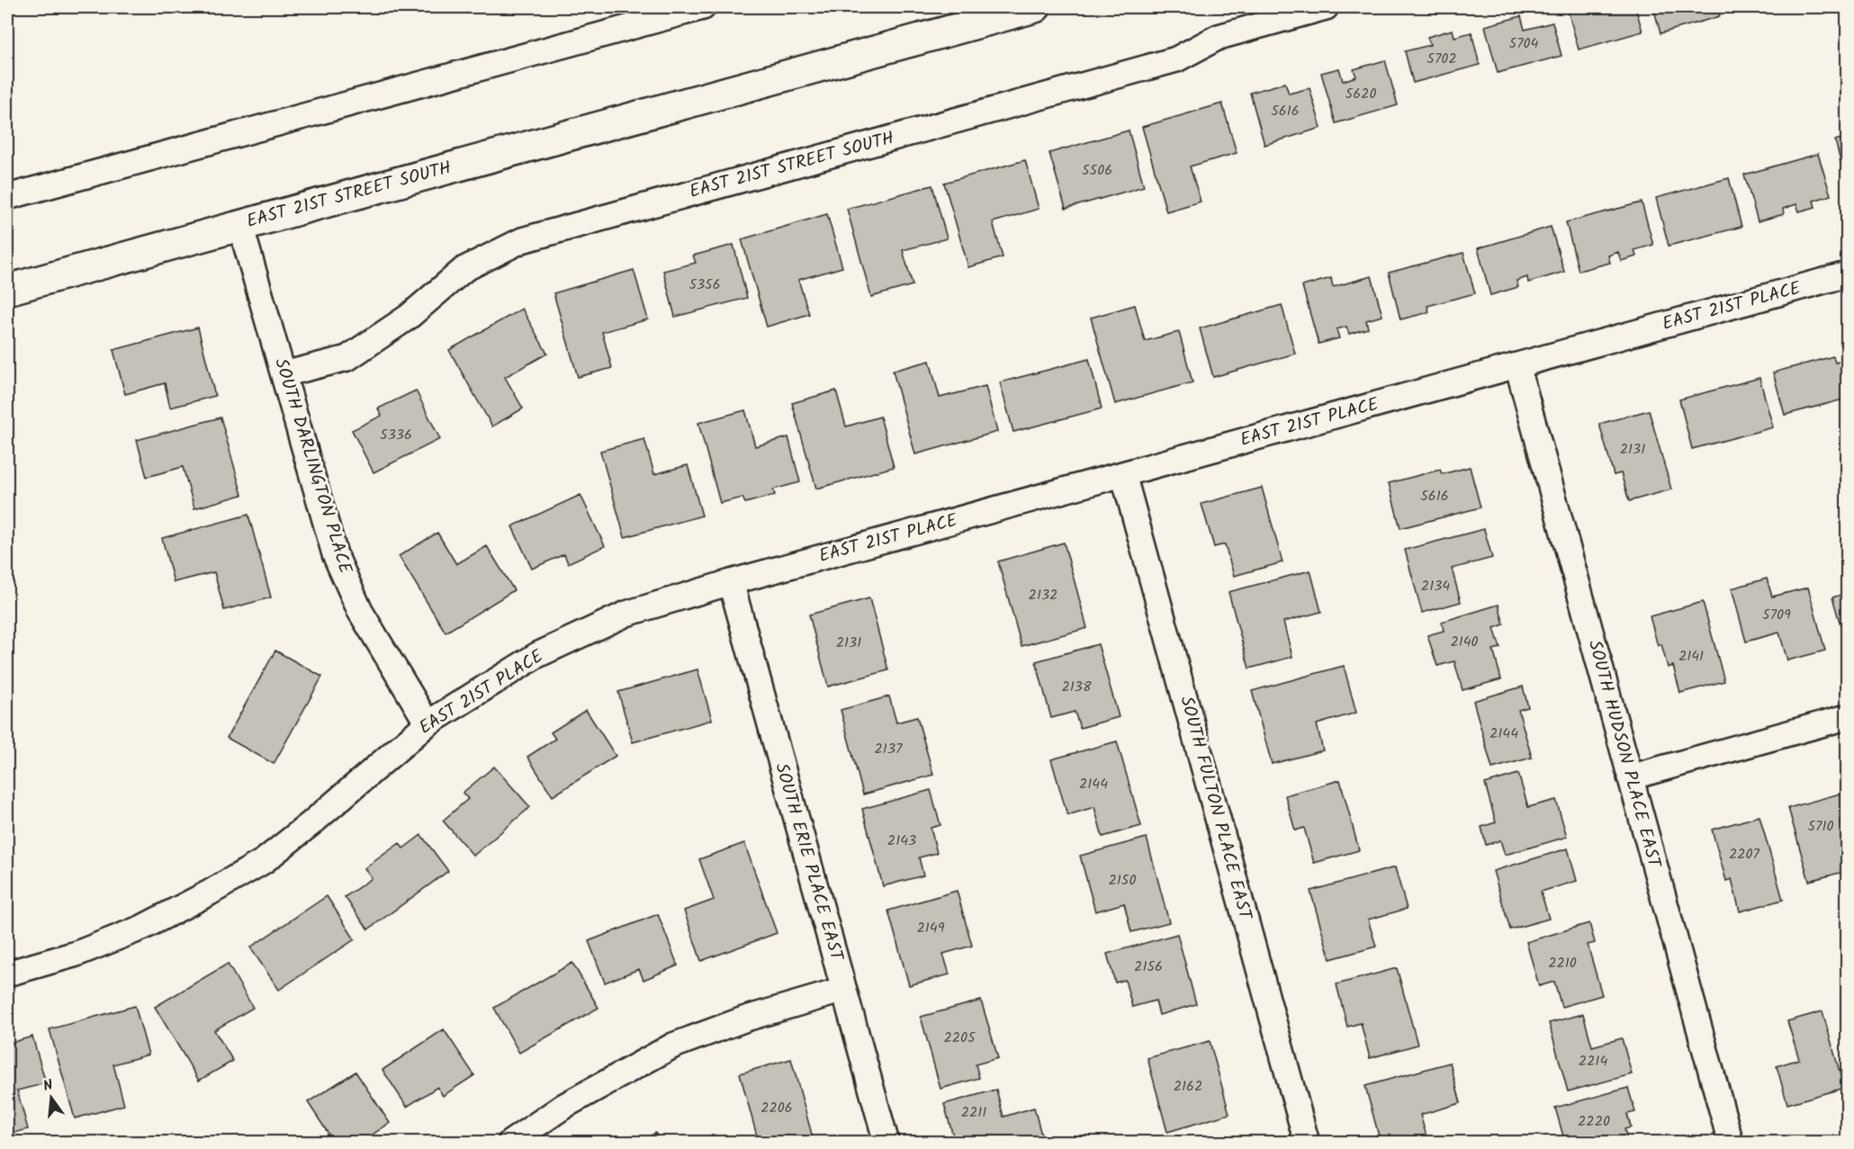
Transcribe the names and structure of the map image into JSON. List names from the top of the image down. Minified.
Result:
{"streets":{"main road":["EAST 21ST STREET SOUTH"],"street":["EAST 21ST PLACE","SOUTH DARLINGTON PLACE","SOUTH HUDSON PLACE EAST","SOUTH FULTON PLACE EAST","SOUTH ERIE PLACE EAST"]},"crossings":[["EAST 21ST STREET SOUTH","SOUTH DARLINGTON PLACE"],["EAST 21ST PLACE","SOUTH DARLINGTON PLACE"],["EAST 21ST PLACE","SOUTH HUDSON PLACE EAST"],["EAST 21ST PLACE","SOUTH FULTON PLACE EAST"],["EAST 21ST PLACE","SOUTH ERIE PLACE EAST"]],"house_numbers":["5704","5702","5620","5616","5506","5356","5336","2131","5616","2134","2132","5709","2140","2131","2141","2138","2144","2137","2144","5710","2143","2207","2150","2149","2210","2156","2205","2214","2162","2206","2211","2220"],"north":"top"}
